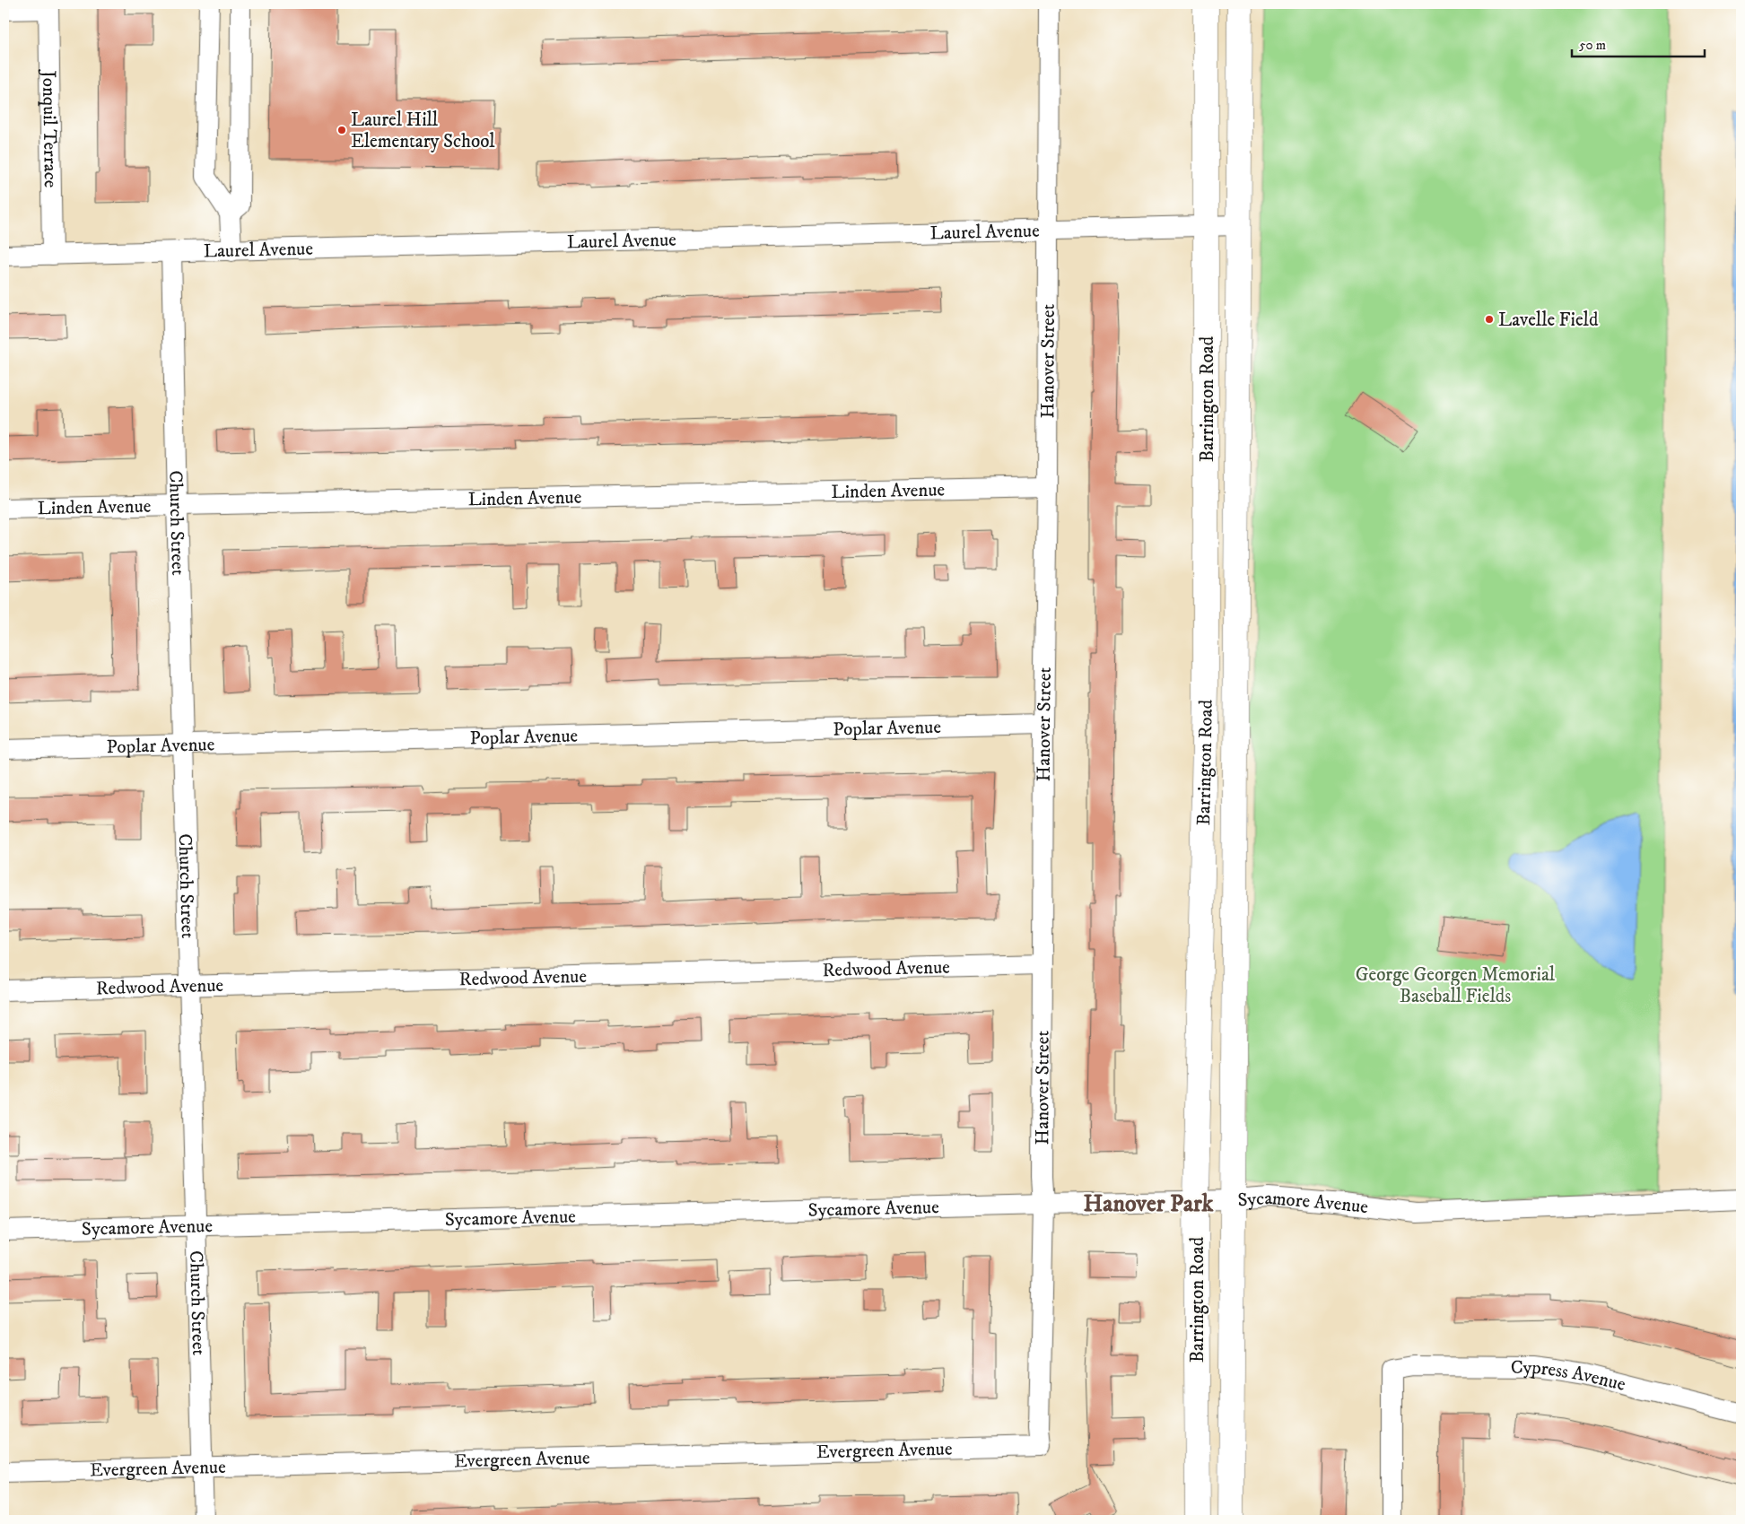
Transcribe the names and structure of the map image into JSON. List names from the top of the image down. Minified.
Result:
{"streets":{"main road":["Barrington Road"],"street":["Jonquil Terrace","Laurel Avenue","Hanover Street","Linden Avenue","Church Street","Poplar Avenue","Redwood Avenue","Sycamore Avenue","Cypress Avenue","Evergreen Avenue"]},"crossings":[["Jonquil Terrace","Laurel Avenue"],["Laurel Avenue","Hanover Street"],["Laurel Avenue","Barrington Road"],["Laurel Avenue","Church Street"],["Hanover Street","Linden Avenue"],["Hanover Street","Poplar Avenue"],["Hanover Street","Redwood Avenue"],["Hanover Street","Sycamore Avenue"],["Hanover Street","Evergreen Avenue"],["Barrington Road","Sycamore Avenue"],["Linden Avenue","Church Street"],["Church Street","Poplar Avenue"],["Church Street","Redwood Avenue"],["Church Street","Sycamore Avenue"],["Church Street","Evergreen Avenue"]],"districts":["Hanover Park"],"parks":["George Georgen Memorial Baseball Fields"],"places":["Laurel Hill Elementary School","Lavelle Field"],"scale_bar":"50 m"}
